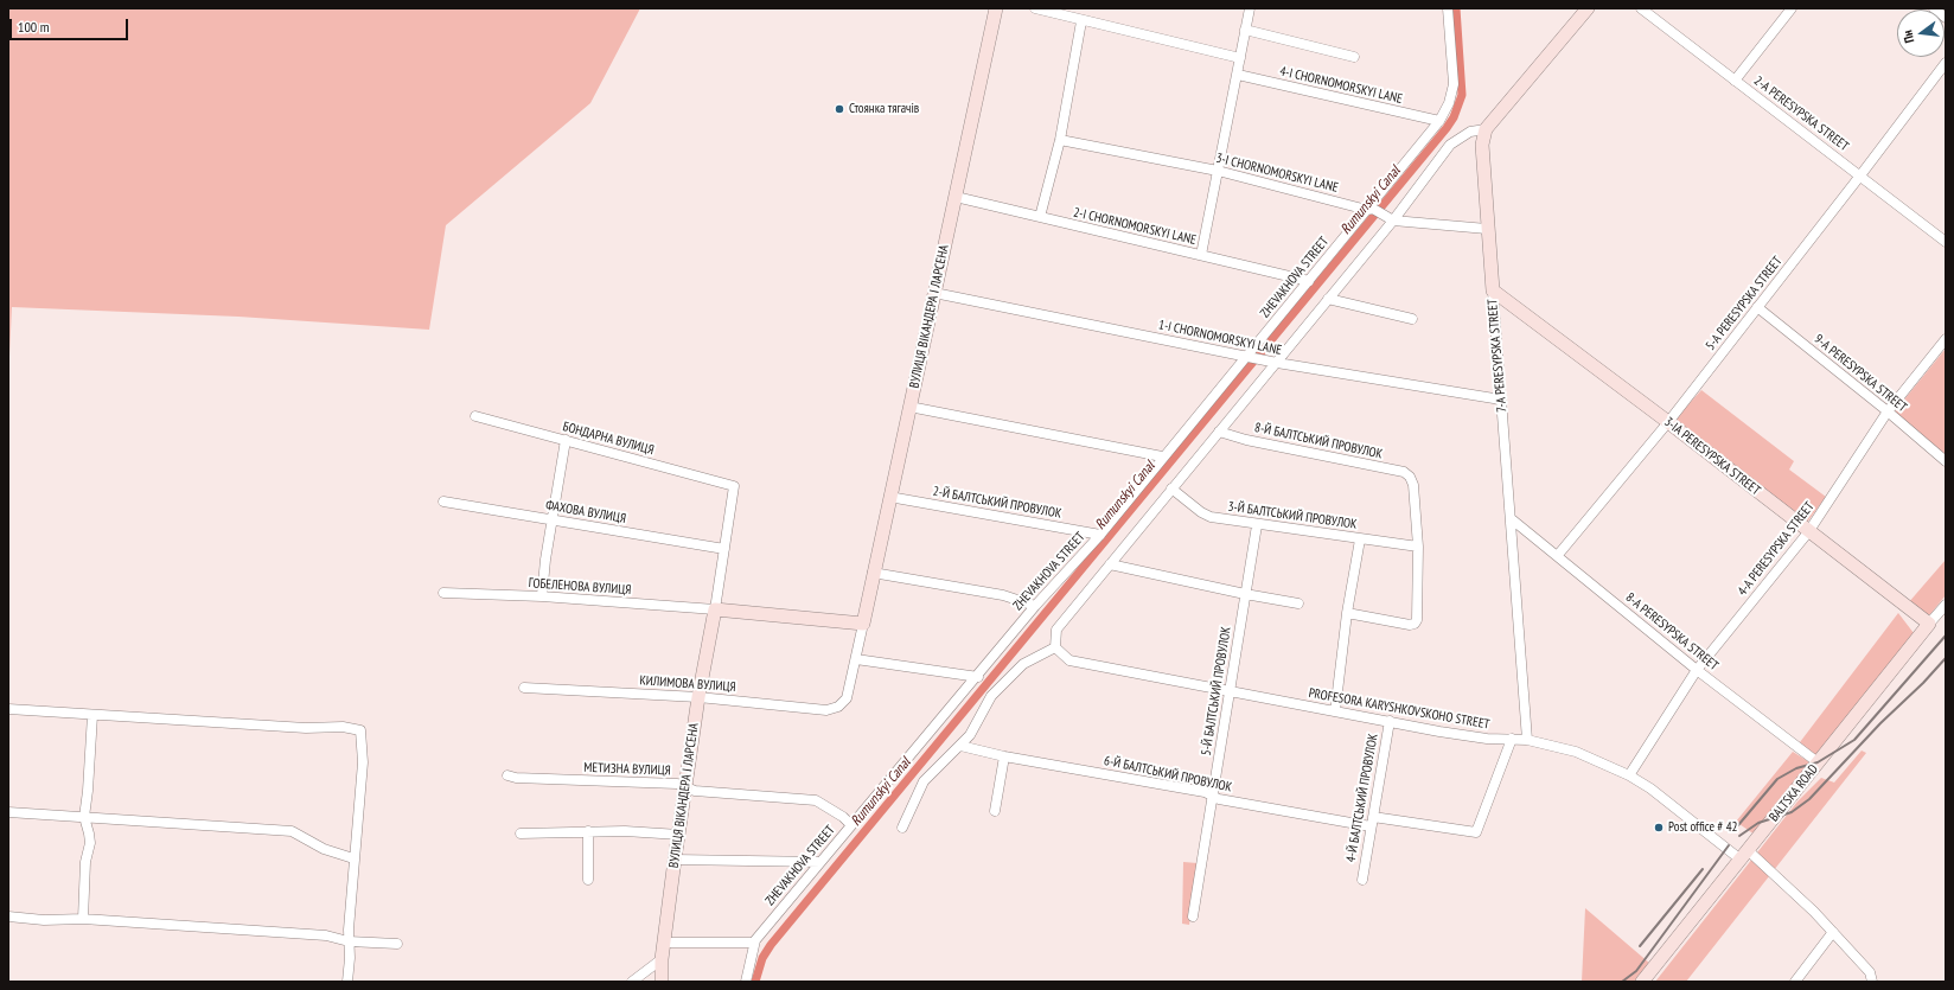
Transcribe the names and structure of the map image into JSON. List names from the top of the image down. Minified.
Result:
{"streets":{"main road":["ВУЛИЦЯ ВІКАНДЕРА І ЛАРСЕНА","7-A PERESYPSKA STREET","3-IA PERESYPSKA STREET","BALTSKA ROAD"],"street":["4-I CHORNOMORSKYI LANE","2-A PERESYPSKA STREET","3-I CHORNOMORSKYI LANE","2-I CHORNOMORSKYI LANE","ZHEVAKHOVA STREET","5-A PERESYPSKA STREET","1-I CHORNOMORSKYI LANE","9-A PERESYPSKA STREET","БОНДАРНА ВУЛИЦЯ","8-Й БАЛТСЬКИЙ ПРОВУЛОК","2-Й БАЛТСЬКИЙ ПРОВУЛОК","ФАХОВА ВУЛИЦЯ","3-Й БАЛТСЬКИЙ ПРОВУЛОК","4-A PERESYPSKA STREET","ГОБЕЛЕНОВА ВУЛИЦЯ","8-A PERESYPSKA STREET","КИЛИМОВА ВУЛИЦЯ","5-Й БАЛТСЬКИЙ ПРОВУЛОК","PROFESORA KARYSHKOVSKOHO STREET","МЕТИЗНА ВУЛИЦЯ","6-Й БАЛТСЬКИЙ ПРОВУЛОК","4-Й БАЛТСЬКИЙ ПРОВУЛОК"]},"crossings":[["4-I CHORNOMORSKYI LANE","ZHEVAKHOVA STREET"],["2-A PERESYPSKA STREET","5-A PERESYPSKA STREET"],["3-I CHORNOMORSKYI LANE","ZHEVAKHOVA STREET"],["3-I CHORNOMORSKYI LANE","7-A PERESYPSKA STREET"],["2-I CHORNOMORSKYI LANE","ZHEVAKHOVA STREET"],["2-I CHORNOMORSKYI LANE","ВУЛИЦЯ ВІКАНДЕРА І ЛАРСЕНА"],["ZHEVAKHOVA STREET","1-I CHORNOMORSKYI LANE"],["ZHEVAKHOVA STREET","2-Й БАЛТСЬКИЙ ПРОВУЛОК"],["ZHEVAKHOVA STREET","МЕТИЗНА ВУЛИЦЯ"],["5-A PERESYPSKA STREET","9-A PERESYPSKA STREET"],["5-A PERESYPSKA STREET","3-IA PERESYPSKA STREET"],["5-A PERESYPSKA STREET","8-A PERESYPSKA STREET"],["ВУЛИЦЯ ВІКАНДЕРА І ЛАРСЕНА","1-I CHORNOMORSKYI LANE"],["ВУЛИЦЯ ВІКАНДЕРА І ЛАРСЕНА","БОНДАРНА ВУЛИЦЯ"],["ВУЛИЦЯ ВІКАНДЕРА І ЛАРСЕНА","2-Й БАЛТСЬКИЙ ПРОВУЛОК"],["ВУЛИЦЯ ВІКАНДЕРА І ЛАРСЕНА","ФАХОВА ВУЛИЦЯ"],["ВУЛИЦЯ ВІКАНДЕРА І ЛАРСЕНА","ГОБЕЛЕНОВА ВУЛИЦЯ"],["ВУЛИЦЯ ВІКАНДЕРА І ЛАРСЕНА","КИЛИМОВА ВУЛИЦЯ"],["ВУЛИЦЯ ВІКАНДЕРА І ЛАРСЕНА","МЕТИЗНА ВУЛИЦЯ"],["1-I CHORNOMORSKYI LANE","7-A PERESYPSKA STREET"],["7-A PERESYPSKA STREET","3-IA PERESYPSKA STREET"],["7-A PERESYPSKA STREET","8-A PERESYPSKA STREET"],["7-A PERESYPSKA STREET","PROFESORA KARYSHKOVSKOHO STREET"],["9-A PERESYPSKA STREET","4-A PERESYPSKA STREET"],["8-Й БАЛТСЬКИЙ ПРОВУЛОК","3-Й БАЛТСЬКИЙ ПРОВУЛОК"],["3-IA PERESYPSKA STREET","4-A PERESYPSKA STREET"],["3-IA PERESYPSKA STREET","BALTSKA ROAD"],["3-Й БАЛТСЬКИЙ ПРОВУЛОК","5-Й БАЛТСЬКИЙ ПРОВУЛОК"],["4-A PERESYPSKA STREET","8-A PERESYPSKA STREET"],["4-A PERESYPSKA STREET","PROFESORA KARYSHKOVSKOHO STREET"],["8-A PERESYPSKA STREET","BALTSKA ROAD"],["5-Й БАЛТСЬКИЙ ПРОВУЛОК","PROFESORA KARYSHKOVSKOHO STREET"],["5-Й БАЛТСЬКИЙ ПРОВУЛОК","6-Й БАЛТСЬКИЙ ПРОВУЛОК"],["PROFESORA KARYSHKOVSKOHO STREET","6-Й БАЛТСЬКИЙ ПРОВУЛОК"],["PROFESORA KARYSHKOVSKOHO STREET","BALTSKA ROAD"],["PROFESORA KARYSHKOVSKOHO STREET","4-Й БАЛТСЬКИЙ ПРОВУЛОК"],["6-Й БАЛТСЬКИЙ ПРОВУЛОК","4-Й БАЛТСЬКИЙ ПРОВУЛОК"]],"water":["Rumunskyi Canal"],"places":["Стоянка тягачів","Post office # 42"],"scale_bar":"100 m","north":"left"}
